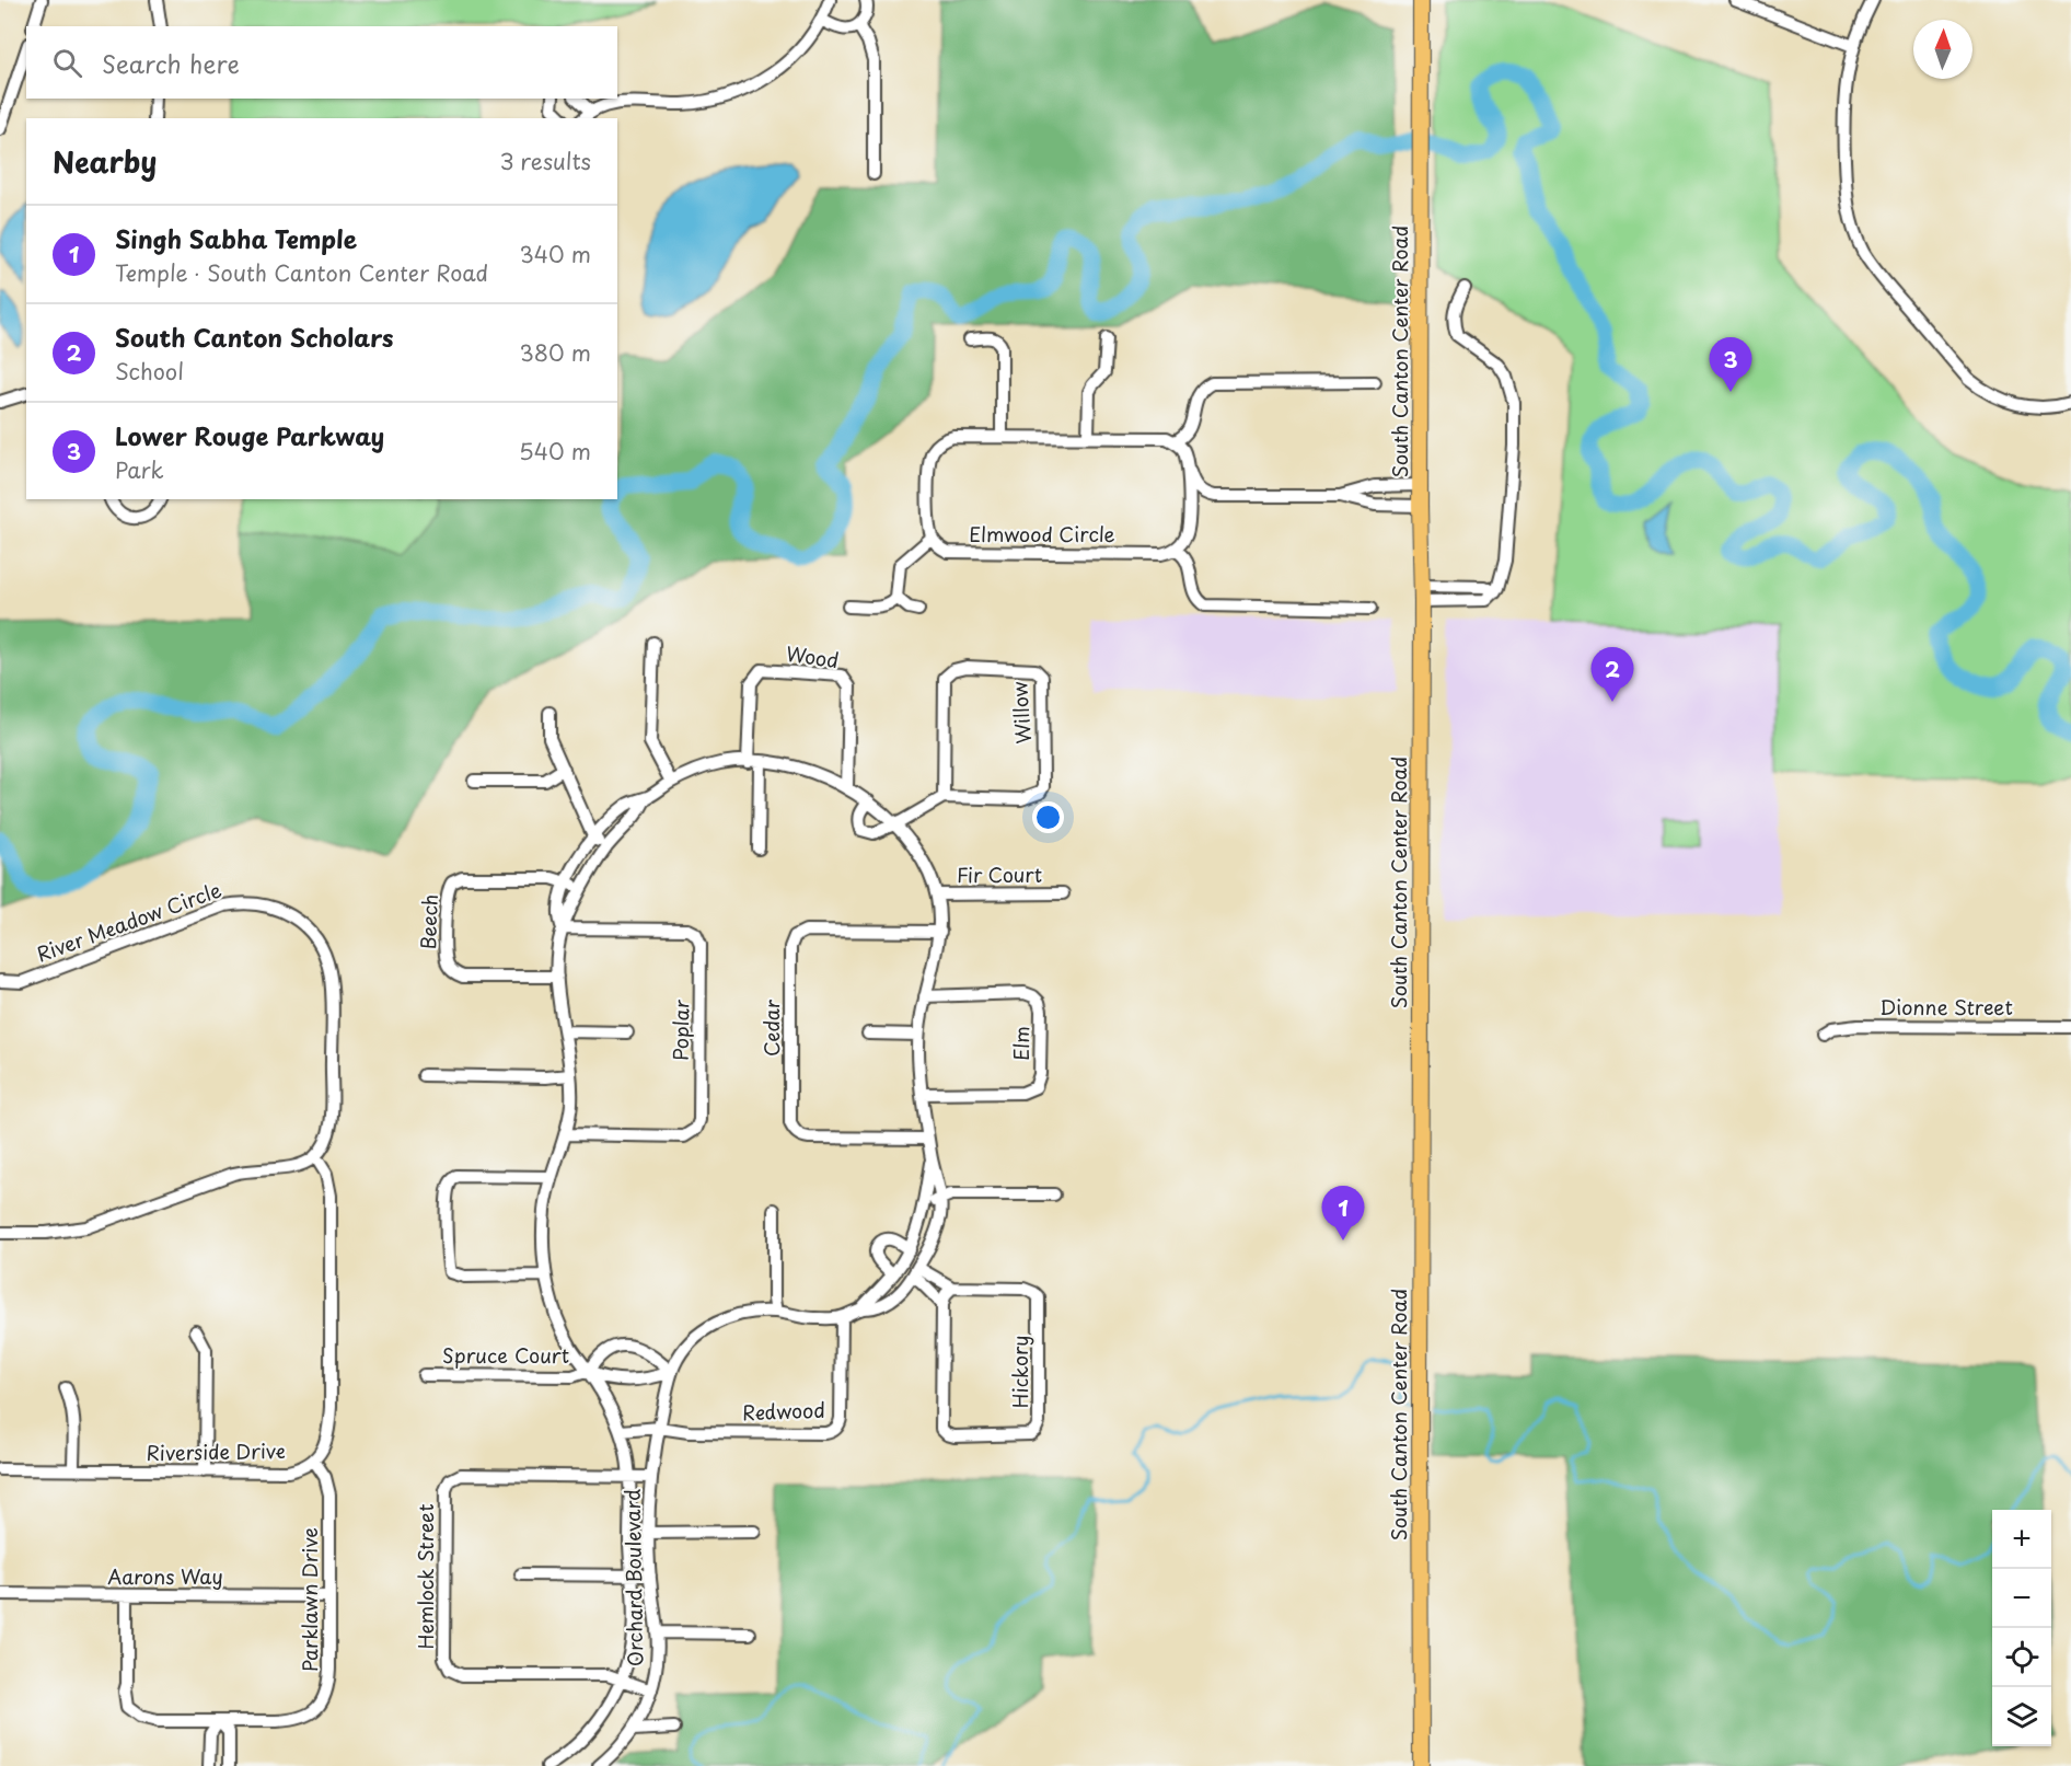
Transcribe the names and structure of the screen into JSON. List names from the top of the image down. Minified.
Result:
{"streets":{"main road":["South Canton Center Road"],"street":["Elmwood Circle","Wood","Willow","Fir Court","Beech","River Meadow Circle","Dionne Street","Cedar","Poplar","Elm","Spruce Court","Hickory","Redwood","Riverside Drive","Hemlock Street","Aarons Way","Orchard Boulevard","Parklawn Drive"]},"crossings":[["Wood","Orchard Boulevard"],["Fir Court","Orchard Boulevard"],["Beech","Orchard Boulevard"],["River Meadow Circle","Riverside Drive"],["Cedar","Orchard Boulevard"],["Poplar","Orchard Boulevard"],["Elm","Orchard Boulevard"],["Spruce Court","Orchard Boulevard"],["Hickory","Orchard Boulevard"],["Redwood","Orchard Boulevard"],["Riverside Drive","Parklawn Drive"],["Hemlock Street","Orchard Boulevard"],["Aarons Way","Parklawn Drive"]],"north":"top","page":{"search":"Search here","heading":["Nearby","3 results"],"list":[{"mark":"1","name":"Singh Sabha Temple","note":"Temple · South Canton Center Road","value":"340 m"},{"mark":"2","name":"South Canton Scholars","note":"School","value":"380 m"},{"mark":"3","name":"Lower Rouge Parkway","note":"Park","value":"540 m"}],"pins":["3","2","1"],"map_buttons":["+","−"]}}
